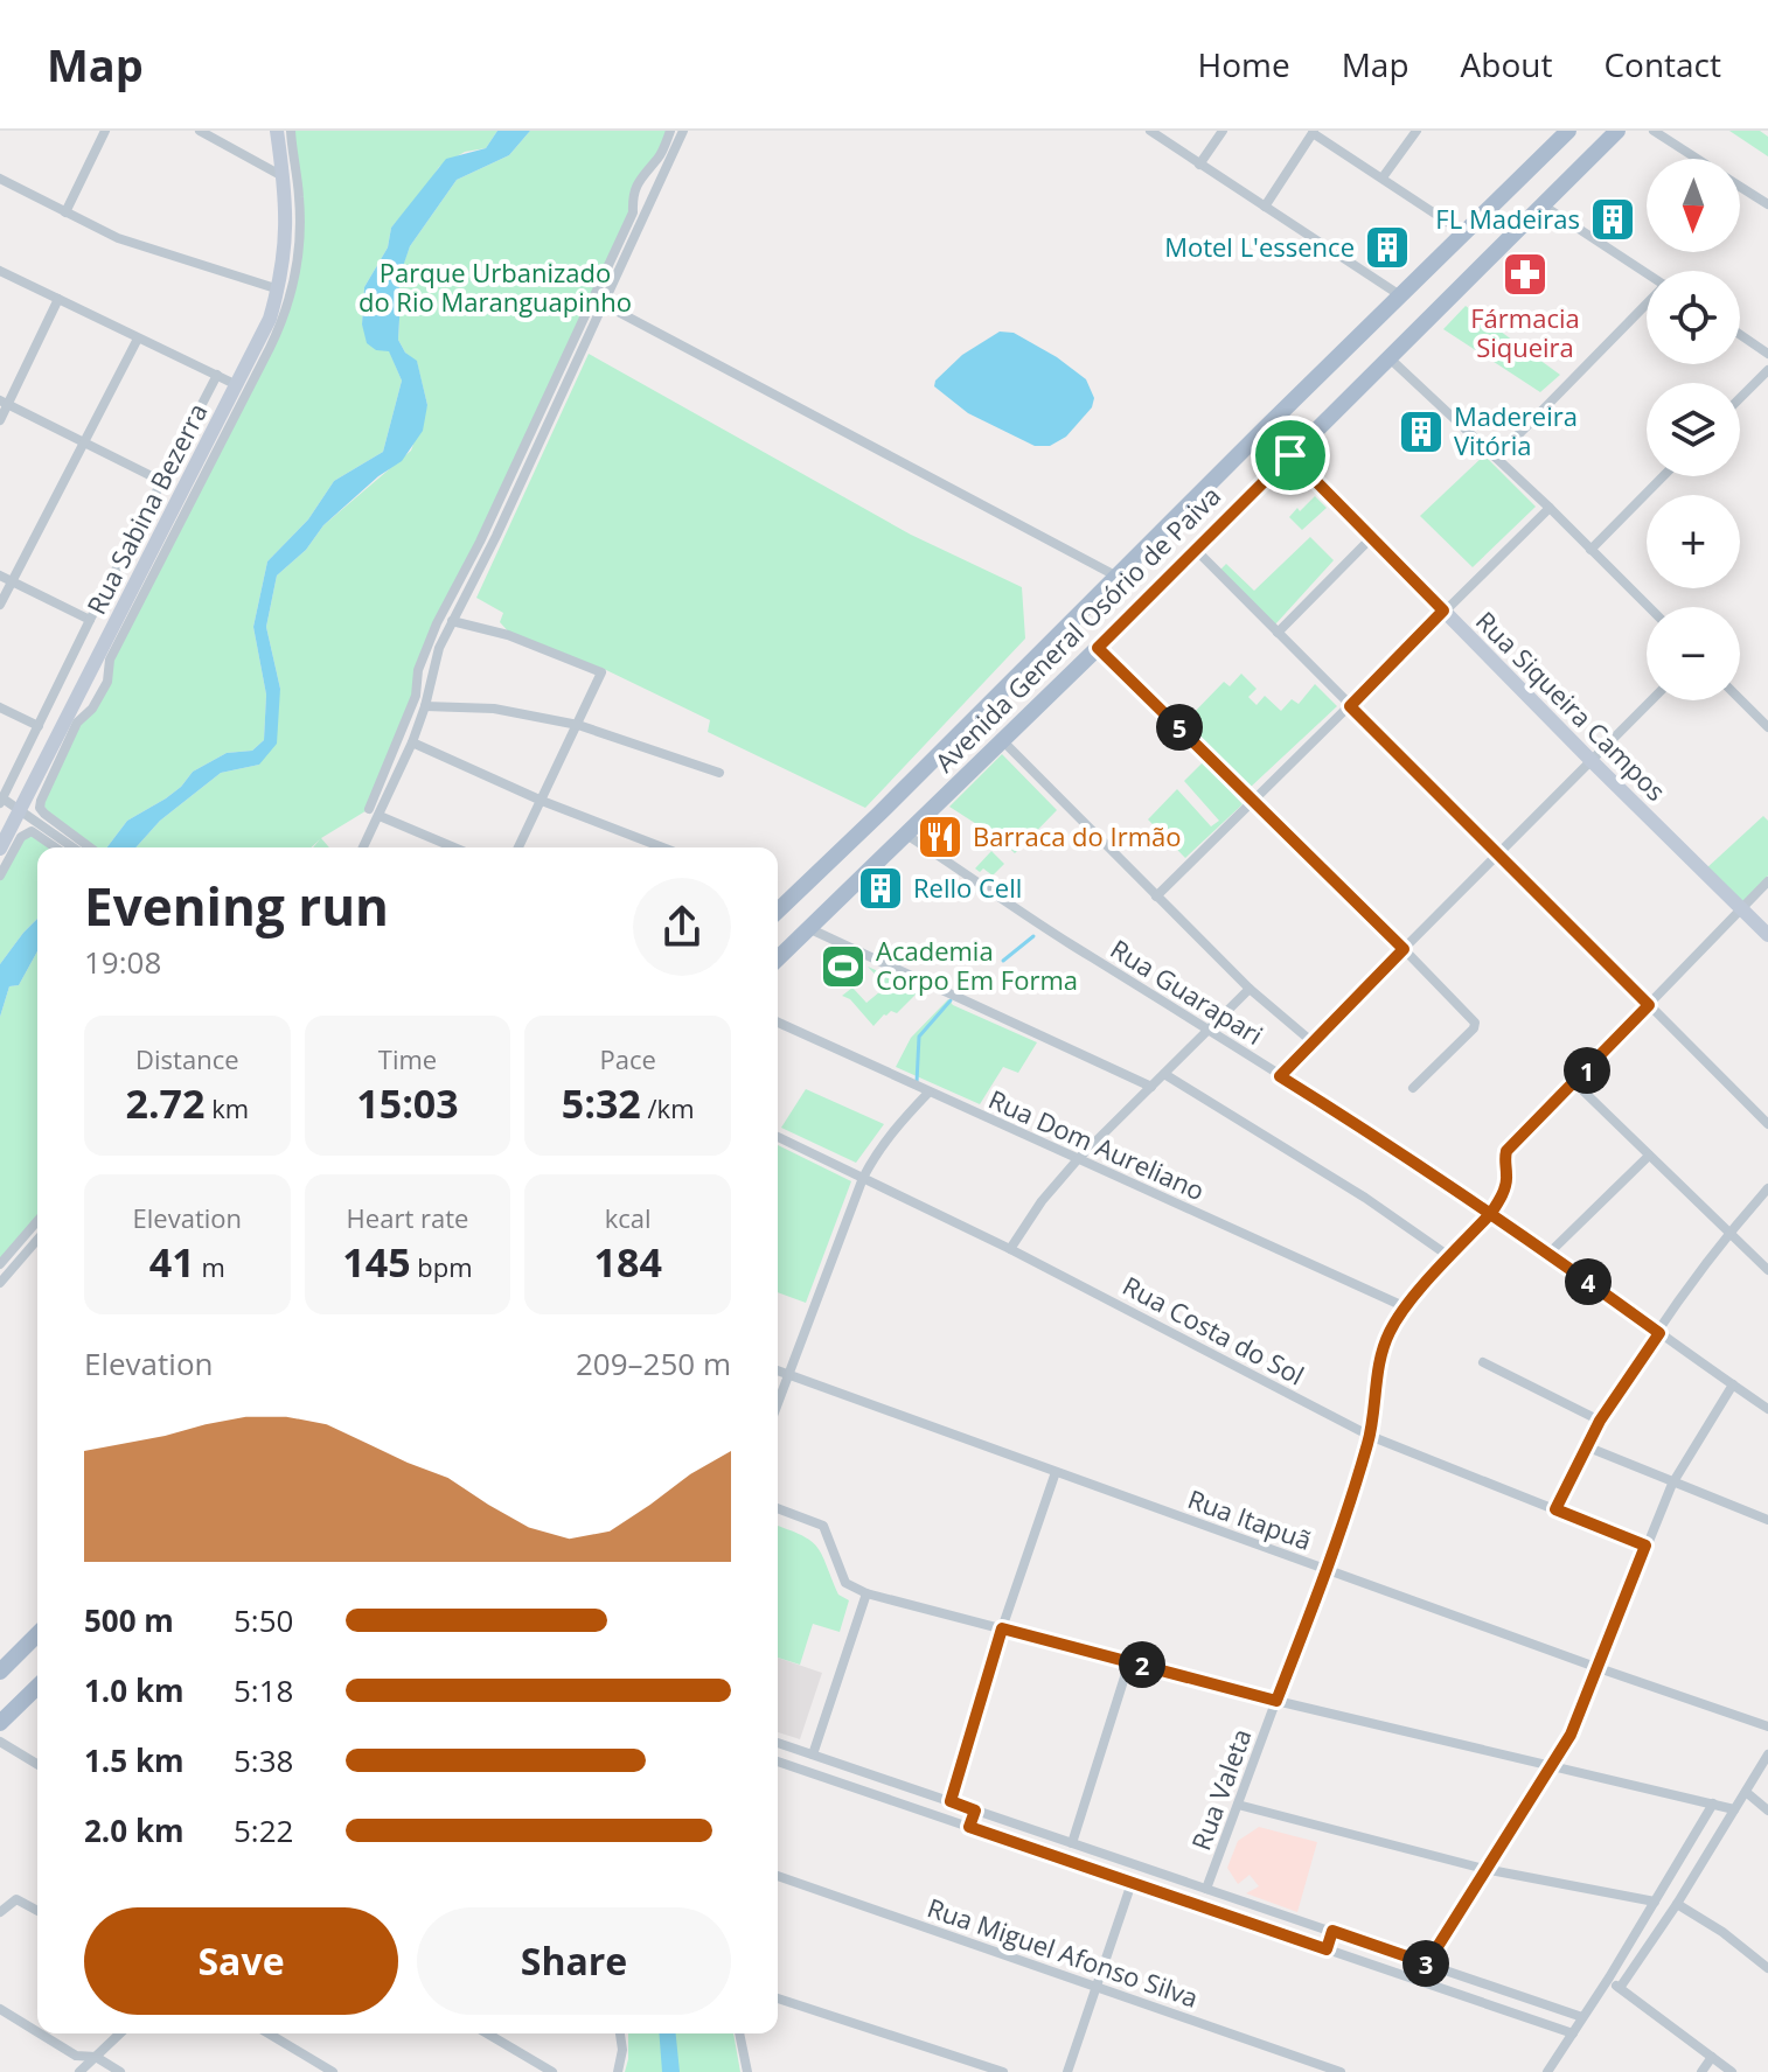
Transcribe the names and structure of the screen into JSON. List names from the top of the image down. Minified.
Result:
{"streets":{"main road":["Rua Sabina Bezerra","Avenida General Osório de Paiva","Rua Siqueira Campos"],"street":["Rua Guarapari","Rua Dom Aureliano","Rua Costa do Sol","Rua Itapuã","Rua Valeta","Rua Miguel Afonso Silva"]},"crossings":[["Avenida General Osório de Paiva","Rua Siqueira Campos"],["Avenida General Osório de Paiva","Rua Guarapari"],["Rua Guarapari","Rua Valeta"],["Rua Dom Aureliano","Rua Valeta"],["Rua Costa do Sol","Rua Valeta"],["Rua Itapuã","Rua Valeta"]],"parks":["Parque Urbanizado do Rio Maranguapinho"],"places":{"building":["FL Madeiras","Motel L'essence","Madereira Vitória","Rello Cell"],"pharmacy":["Fármacia Siqueira"],"restaurant":["Barraca do Irmão"],"sports":["Academia Corpo Em Forma"]},"north":"bottom","page":{"header":"Map","nav":["Home","Map","About","Contact"],"map_buttons":["+","−"],"pins":["5","1","4","2","3"],"heading":["Evening run","19:08"],"stats":[["Distance","2.72 km"],["Time","15:03"],["Pace","5:32 /km"],["Elevation","41 m"],["Heart rate","145 bpm"],["kcal","184"]],"chart":["Elevation","209–250 m"],"list":[{"name":"500 m","note":"5:50"},{"name":"1.0 km","note":"5:18"},{"name":"1.5 km","note":"5:38"},{"name":"2.0 km","note":"5:22"}],"buttons":["Save","Share"]}}
